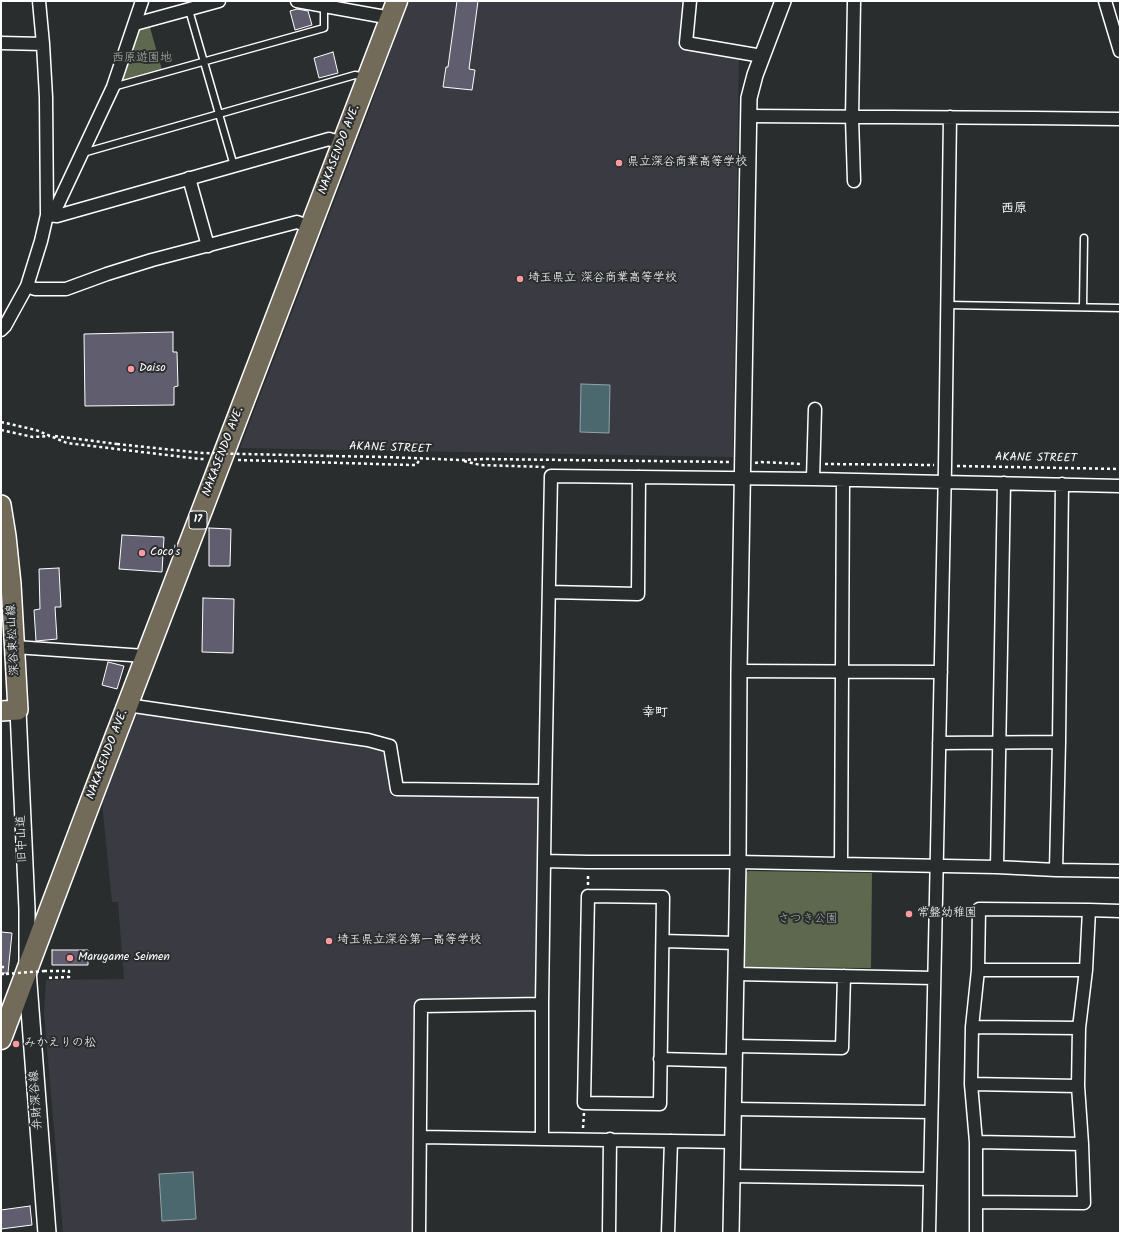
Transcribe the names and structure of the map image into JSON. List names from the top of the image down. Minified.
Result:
{"streets":{"highway":["NAKASENDO AVE.","17"],"main road":["深谷東松山線","弁財深谷線"],"street":["旧中山道"],"path":["AKANE STREET"]},"crossings":[["NAKASENDO AVE.","旧中山道"],["NAKASENDO AVE.","弁財深谷線"],["深谷東松山線","旧中山道"],["旧中山道","弁財深谷線"]],"districts":["西原","幸町"],"parks":["西原遊園地","さつき公園"],"places":["県立深谷商業高等学校","埼玉県立 深谷商業高等学校","Daiso","Coco's","常盤幼稚園","埼玉県立深谷第一高等学校","Marugame Seimen","みかえりの松"]}
